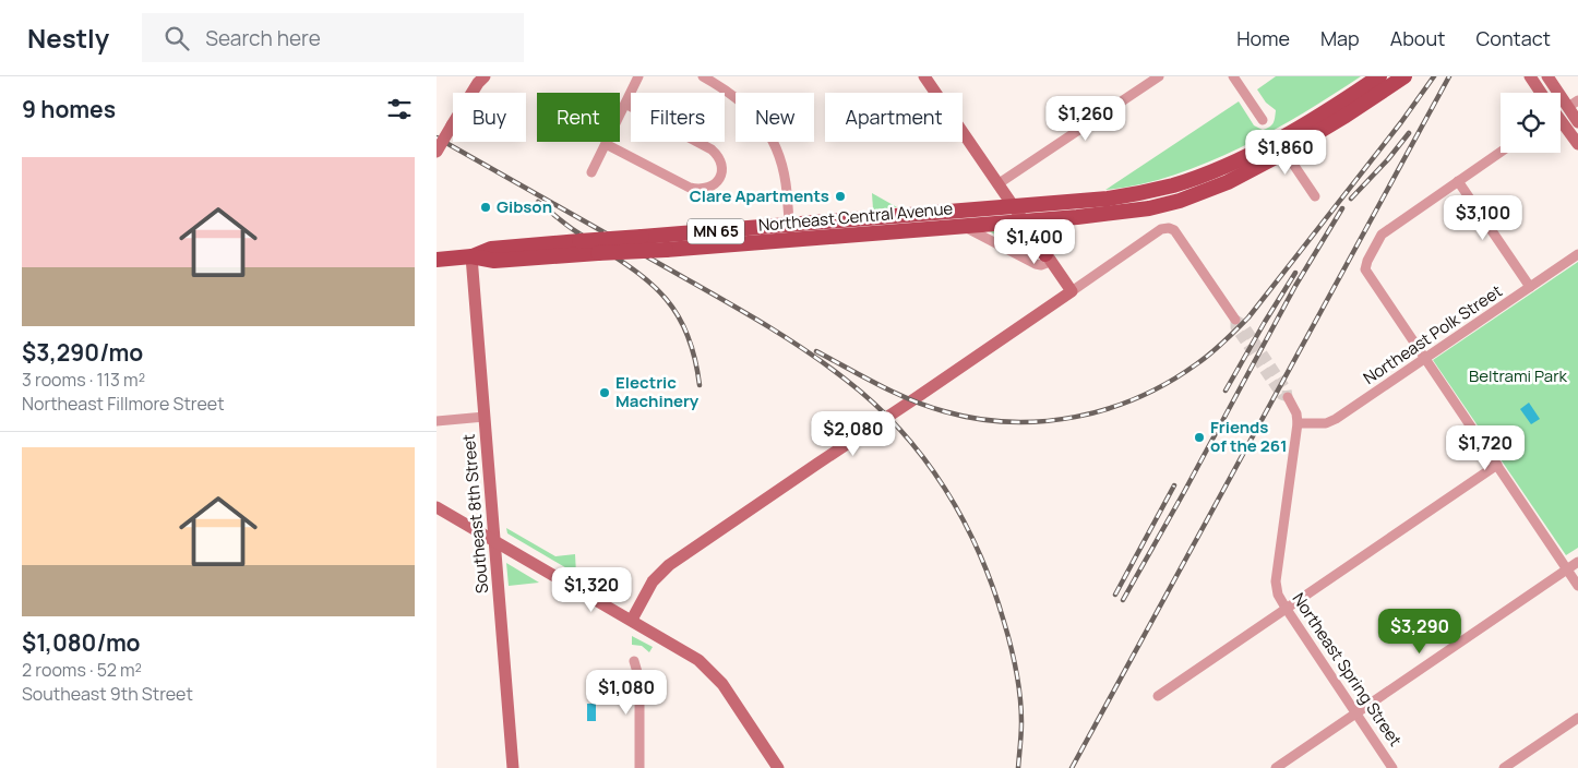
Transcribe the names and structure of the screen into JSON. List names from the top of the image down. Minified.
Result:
{"streets":{"main road":["Northeast Central Avenue","MN 65"],"street":["Northeast Polk Street","Southeast 8th Street","Northeast Spring Street"]},"crossings":[["Northeast Central Avenue","Southeast 8th Street"],["Northeast Polk Street","Northeast Spring Street"]],"parks":["Beltrami Park"],"places":["Clare Apartments","Gibson","Electric Machinery","Friends of the 261"],"page":{"header":"Nestly","search":"Search here","nav":["Home","Map","About","Contact"],"heading":"9 homes","chip":["Buy","Rent","Filters","New","Apartment"],"price":["$1,260","$1,860","$3,100","$1,400","$2,080","$1,720","$1,320","$3,290","$1,080"],"list":[{"name":"$3,290/mo","note":"3 rooms · 113 m² · Northeast Fillmore Street"},{"name":"$1,080/mo","note":"2 rooms · 52 m² · Southeast 9th Street"}]}}
